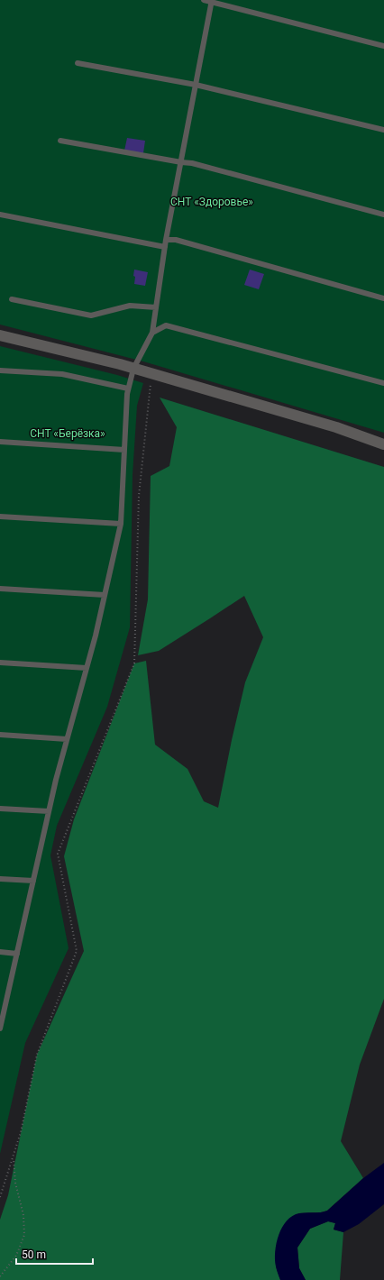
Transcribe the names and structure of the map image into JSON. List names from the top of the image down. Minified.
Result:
{"parks":["СНТ «Здоровье»","СНТ «Берёзка»"],"scale_bar":"50 m"}
